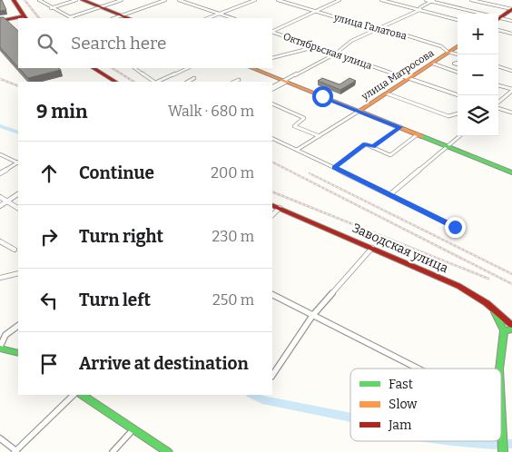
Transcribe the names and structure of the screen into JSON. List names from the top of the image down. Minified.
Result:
{"streets":{"main road":["улица Матросова","Заводская улица"],"street":["улица Галатова","Октябрьская улица"]},"crossings":[["улица Галатова","улица Матросова"],["Октябрьская улица","улица Матросова"]],"legend":["Fast","Slow","Jam"],"page":{"map_buttons":["+","−"],"search":"Search here","heading":["9 min","Walk · 680 m"],"list":[["Continue","200 m"],["Turn right","230 m"],["Turn left","250 m"],"Arrive at destination"]}}
